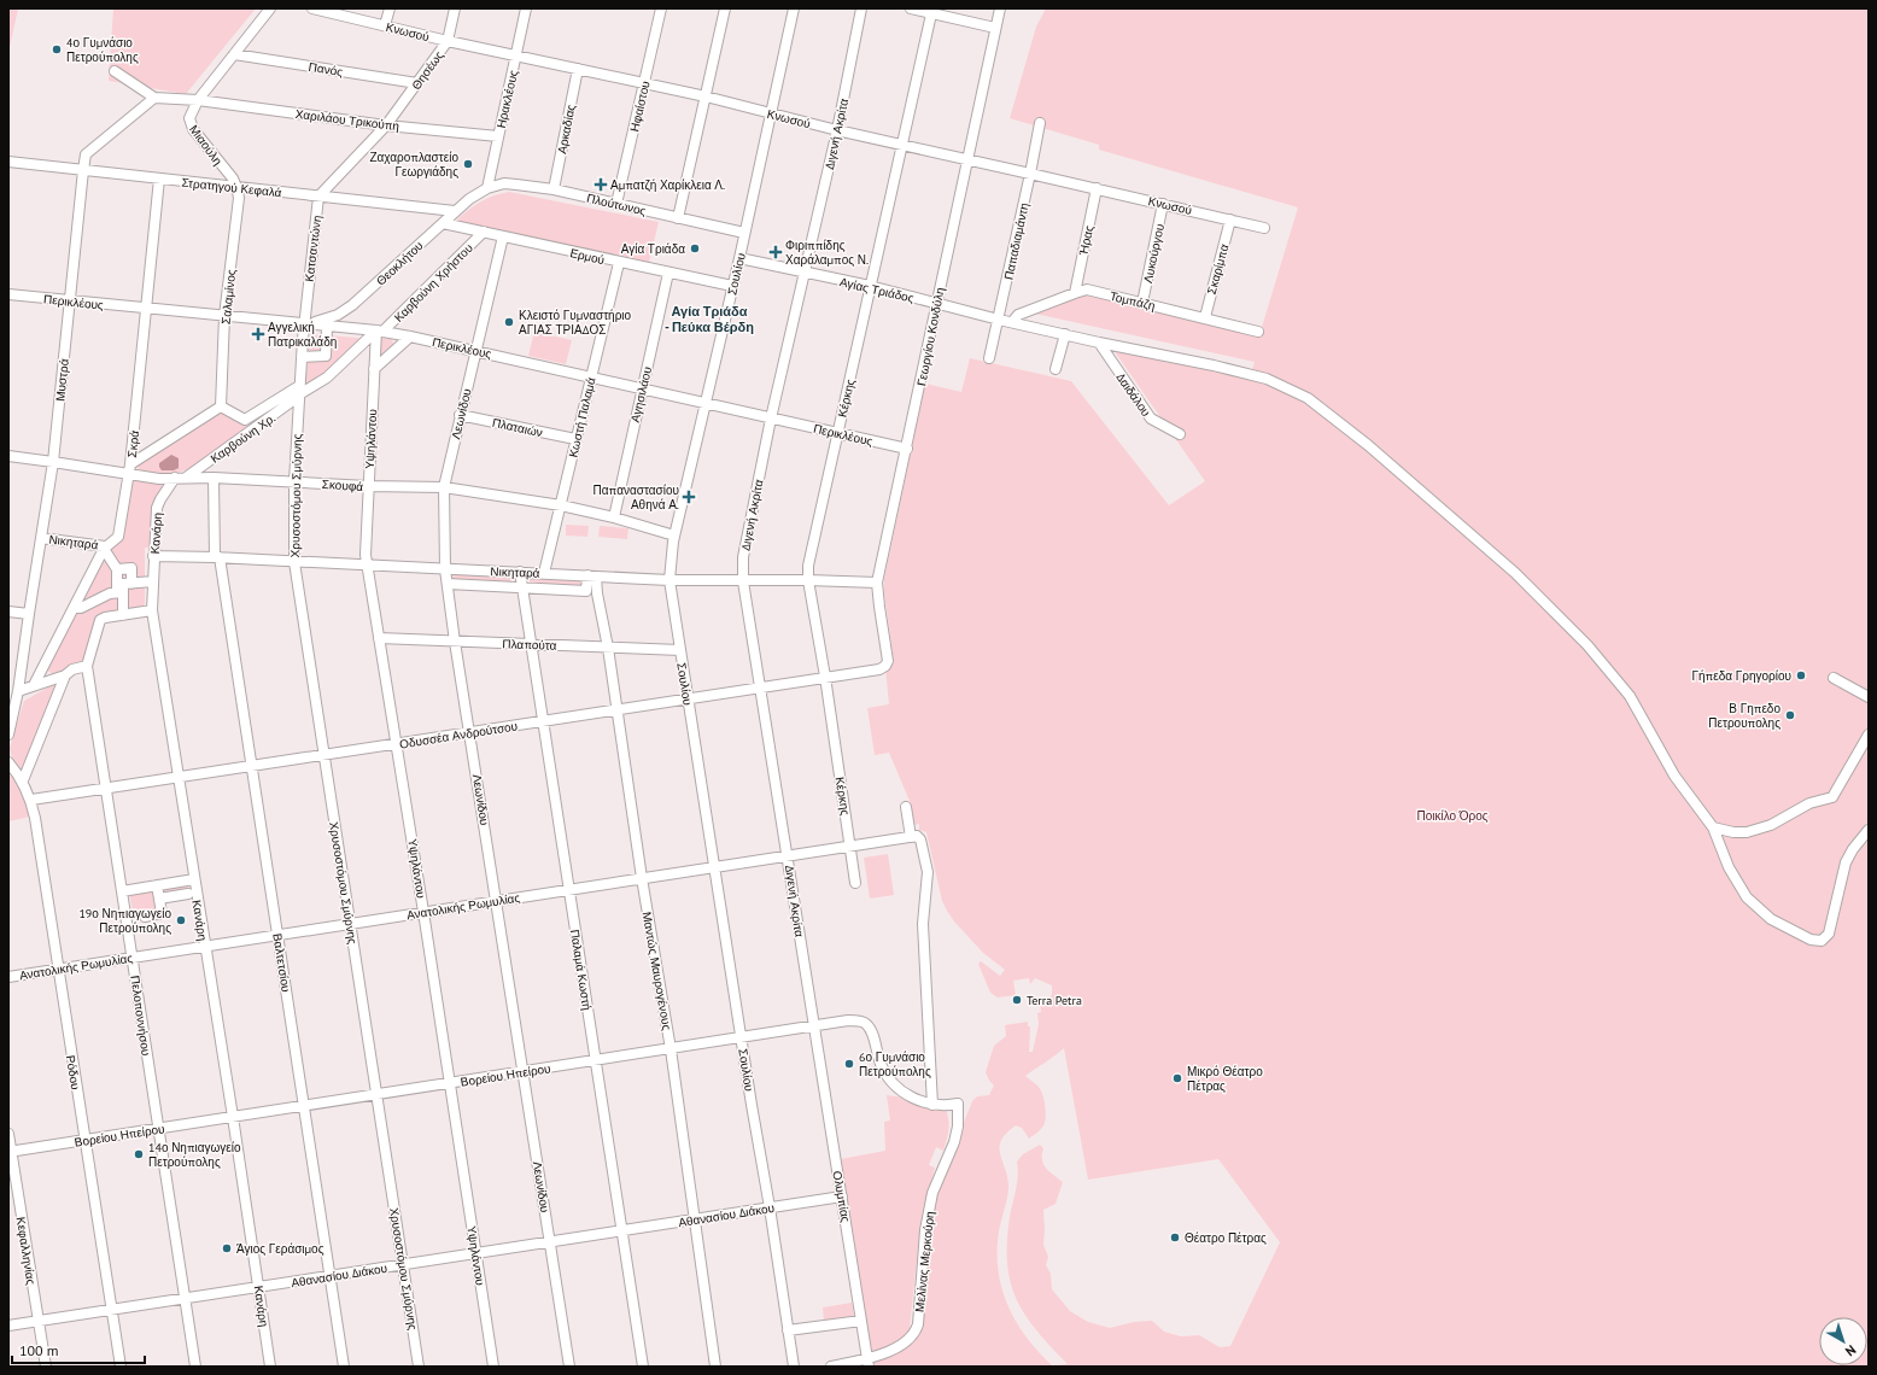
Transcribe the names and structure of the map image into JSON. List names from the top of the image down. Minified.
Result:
{"streets":{"street":["Κνωσού","Πανός","Θησέως","Ηρακλέους","Ηφαίστου","Χαριλάου Τρικούπη","Αρκαδίας","Διγενή Ακρίτα","Μιαούλη","Στρατηγού Κεφαλά","Πλούτωνος","Ήρας","Παπαδιαμάντη","Κατσαντώνη","Λυκούργου","Ερμού","Θεοκλήτου","Σκαρίμπα","Σουλίου","Καρβούνη Χρήστου","Αγίας Τριάδος","Σαλαμίνος","Τομπάζη","Περικλέους","Γεωργίου Κονδύλη","Μυστρά","Αγησιλάου","Δαιδάλου","Κέρκης","Λεωνίδου","Κωστή Παλαμά","Πλαταιών","Καρβούνη Χρ.","Υψηλάντου","Σκρά","Σκουφά","Χρυσοστόμου Σμύρνης","Κανάρη","Νικηταρά","Πλαπούτα","Οδυσσέα Ανδρούτσου","Ανατολικής Ρωμυλίας","Βαλτετσίου","Παλαμά Κωστή","Μαντώς Μαυρογένους","Πελοποννήσου","Ρόδου","Βορείου Ηπείρου","Ολυμπίας","Αθανασίου Διάκου","Κεφαλληνίας","Μελίνας Μερκούρη"]},"crossings":[["Κνωσού","Θησέως"],["Κνωσού","Ηρακλέους"],["Κνωσού","Ηφαίστου"],["Κνωσού","Αρκαδίας"],["Κνωσού","Διγενή Ακρίτα"],["Κνωσού","Ήρας"],["Κνωσού","Παπαδιαμάντη"],["Κνωσού","Λυκούργου"],["Κνωσού","Σκαρίμπα"],["Κνωσού","Σουλίου"],["Κνωσού","Γεωργίου Κονδύλη"],["Κνωσού","Κέρκης"],["Πανός","Θησέως"],["Πανός","Μιαούλη"],["Θησέως","Χαριλάου Τρικούπη"],["Ηρακλέους","Χαριλάου Τρικούπη"],["Ηρακλέους","Πλούτωνος"],["Ηρακλέους","Θεοκλήτου"],["Ηφαίστου","Πλούτωνος"],["Χαριλάου Τρικούπη","Μιαούλη"],["Αρκαδίας","Πλούτωνος"],["Διγενή Ακρίτα","Αγίας Τριάδος"],["Διγενή Ακρίτα","Περικλέους"],["Διγενή Ακρίτα","Νικηταρά"],["Διγενή Ακρίτα","Οδυσσέα Ανδρούτσου"],["Διγενή Ακρίτα","Ανατολικής Ρωμυλίας"],["Διγενή Ακρίτα","Βορείου Ηπείρου"],["Διγενή Ακρίτα","Ολυμπίας"],["Μιαούλη","Στρατηγού Κεφαλά"],["Μιαούλη","Σαλαμίνος"],["Στρατηγού Κεφαλά","Κατσαντώνη"],["Στρατηγού Κεφαλά","Θεοκλήτου"],["Στρατηγού Κεφαλά","Σαλαμίνος"],["Στρατηγού Κεφαλά","Μυστρά"],["Στρατηγού Κεφαλά","Σκρά"],["Πλούτωνος","Θεοκλήτου"],["Πλούτωνος","Σουλίου"],["Ήρας","Τομπάζη"],["Παπαδιαμάντη","Αγίας Τριάδος"],["Κατσαντώνη","Θεοκλήτου"],["Κατσαντώνη","Καρβούνη Χρήστου"],["Κατσαντώνη","Περικλέους"],["Κατσαντώνη","Καρβούνη Χρ."],["Κατσαντώνη","Χρυσοστόμου Σμύρνης"],["Λυκούργου","Τομπάζη"],["Ερμού","Θεοκλήτου"],["Ερμού","Σουλίου"],["Ερμού","Καρβούνη Χρήστου"],["Ερμού","Αγησιλάου"],["Ερμού","Λεωνίδου"],["Ερμού","Κωστή Παλαμά"],["Θεοκλήτου","Περικλέους"],["Σκαρίμπα","Τομπάζη"],["Σουλίου","Αγίας Τριάδος"],["Σουλίου","Περικλέους"],["Σουλίου","Σκουφά"],["Σουλίου","Νικηταρά"],["Σουλίου","Πλαπούτα"],["Σουλίου","Οδυσσέα Ανδρούτσου"],["Σουλίου","Ανατολικής Ρωμυλίας"],["Σουλίου","Βορείου Ηπείρου"],["Σουλίου","Αθανασίου Διάκου"],["Καρβούνη Χρήστου","Περικλέους"],["Καρβούνη Χρήστου","Καρβούνη Χρ."],["Καρβούνη Χρήστου","Υψηλάντου"],["Καρβούνη Χρήστου","Χρυσοστόμου Σμύρνης"],["Αγίας Τριάδος","Τομπάζη"],["Αγίας Τριάδος","Γεωργίου Κονδύλη"],["Αγίας Τριάδος","Δαιδάλου"],["Αγίας Τριάδος","Κέρκης"],["Σαλαμίνος","Περικλέους"],["Περικλέους","Γεωργίου Κονδύλη"],["Περικλέους","Μυστρά"],["Περικλέους","Αγησιλάου"],["Περικλέους","Κέρκης"],["Περικλέους","Λεωνίδου"],["Περικλέους","Κωστή Παλαμά"],["Περικλέους","Υψηλάντου"],["Περικλέους","Σκρά"],["Γεωργίου Κονδύλη","Νικηταρά"],["Γεωργίου Κονδύλη","Οδυσσέα Ανδρούτσου"],["Μυστρά","Σκουφά"],["Μυστρά","Νικηταρά"],["Αγησιλάου","Σκουφά"],["Κέρκης","Νικηταρά"],["Κέρκης","Οδυσσέα Ανδρούτσου"],["Κέρκης","Ανατολικής Ρωμυλίας"],["Λεωνίδου","Πλαταιών"],["Λεωνίδου","Σκουφά"],["Λεωνίδου","Νικηταρά"],["Λεωνίδου","Πλαπούτα"],["Λεωνίδου","Οδυσσέα Ανδρούτσου"],["Λεωνίδου","Ανατολικής Ρωμυλίας"],["Λεωνίδου","Βορείου Ηπείρου"],["Λεωνίδου","Αθανασίου Διάκου"],["Κωστή Παλαμά","Πλαταιών"],["Κωστή Παλαμά","Σκουφά"],["Κωστή Παλαμά","Νικηταρά"],["Καρβούνη Χρ.","Σκουφά"],["Καρβούνη Χρ.","Χρυσοστόμου Σμύρνης"],["Υψηλάντου","Σκουφά"],["Υψηλάντου","Νικηταρά"],["Υψηλάντου","Πλαπούτα"],["Υψηλάντου","Οδυσσέα Ανδρούτσου"],["Υψηλάντου","Ανατολικής Ρωμυλίας"],["Υψηλάντου","Βορείου Ηπείρου"],["Υψηλάντου","Αθανασίου Διάκου"],["Σκρά","Σκουφά"],["Σκρά","Νικηταρά"],["Σκουφά","Χρυσοστόμου Σμύρνης"],["Σκουφά","Κανάρη"],["Χρυσοστόμου Σμύρνης","Νικηταρά"],["Χρυσοστόμου Σμύρνης","Οδυσσέα Ανδρούτσου"],["Χρυσοστόμου Σμύρνης","Ανατολικής Ρωμυλίας"],["Χρυσοστόμου Σμύρνης","Βορείου Ηπείρου"],["Χρυσοστόμου Σμύρνης","Αθανασίου Διάκου"],["Κανάρη","Νικηταρά"],["Κανάρη","Οδυσσέα Ανδρούτσου"],["Κανάρη","Ανατολικής Ρωμυλίας"],["Κανάρη","Βορείου Ηπείρου"],["Κανάρη","Αθανασίου Διάκου"],["Νικηταρά","Βαλτετσίου"],["Νικηταρά","Παλαμά Κωστή"],["Νικηταρά","Μαντώς Μαυρογένους"],["Πλαπούτα","Παλαμά Κωστή"],["Πλαπούτα","Μαντώς Μαυρογένους"],["Οδυσσέα Ανδρούτσου","Βαλτετσίου"],["Οδυσσέα Ανδρούτσου","Παλαμά Κωστή"],["Οδυσσέα Ανδρούτσου","Μαντώς Μαυρογένους"],["Οδυσσέα Ανδρούτσου","Πελοποννήσου"],["Οδυσσέα Ανδρούτσου","Ρόδου"],["Ανατολικής Ρωμυλίας","Βαλτετσίου"],["Ανατολικής Ρωμυλίας","Παλαμά Κωστή"],["Ανατολικής Ρωμυλίας","Μαντώς Μαυρογένους"],["Ανατολικής Ρωμυλίας","Πελοποννήσου"],["Ανατολικής Ρωμυλίας","Ρόδου"],["Βαλτετσίου","Βορείου Ηπείρου"],["Βαλτετσίου","Αθανασίου Διάκου"],["Παλαμά Κωστή","Βορείου Ηπείρου"],["Παλαμά Κωστή","Αθανασίου Διάκου"],["Μαντώς Μαυρογένους","Βορείου Ηπείρου"],["Μαντώς Μαυρογένους","Αθανασίου Διάκου"],["Πελοποννήσου","Βορείου Ηπείρου"],["Πελοποννήσου","Αθανασίου Διάκου"],["Ρόδου","Βορείου Ηπείρου"],["Ρόδου","Αθανασίου Διάκου"],["Βορείου Ηπείρου","Ολυμπίας"],["Βορείου Ηπείρου","Κεφαλληνίας"],["Βορείου Ηπείρου","Μελίνας Μερκούρη"],["Ολυμπίας","Αθανασίου Διάκου"],["Ολυμπίας","Μελίνας Μερκούρη"],["Αθανασίου Διάκου","Κεφαλληνίας"]],"districts":["Αγία Τριάδα - Πεύκα Βέρδη"],"parks":["Ποικίλο Όρος"],"places":{"other":["4ο Γυμνάσιο Πετρούπολης","Ζαχαροπλαστείο Γεωργιάδης","Αγία Τριάδα","Κλειστό Γυμναστήριο ΑΓΙΑΣ ΤΡΙΑΔΟΣ","Γήπεδα Γρηγορίου","Β Γηπεδο Πετρουπολης","19ο Νηπιαγωγείο Πετρούπολης","Terra Petra","6ο Γυμνάσιο Πετρούπολης","Μικρό Θέατρο Πέτρας","14ο Νηπιαγωγείο Πετρούπολης","Θέατρο Πέτρας","Άγιος Γεράσιμος"],"health":["Αμπατζή Χαρίκλεια Λ.","Φιριππίδης Χαράλαμπος Ν.","Αγγελική Πατρικαλάδη","Παπαναστασίου Αθηνά Α."]},"scale_bar":"100 m","north":"bottom right"}
